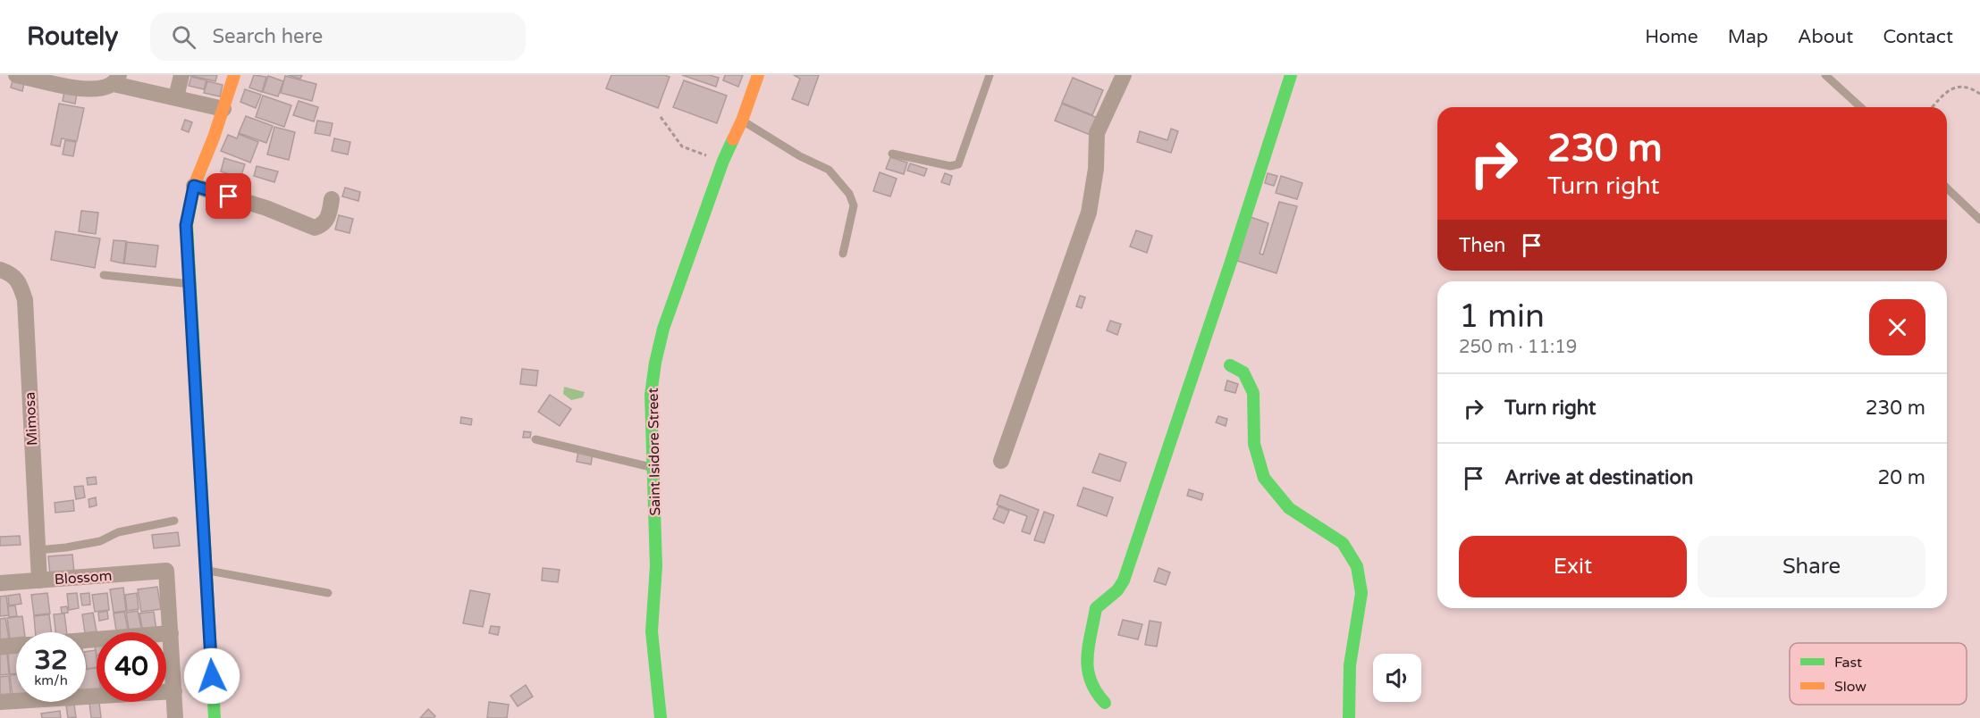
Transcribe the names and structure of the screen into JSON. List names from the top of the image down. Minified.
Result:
{"streets":{"street":["Mimosa","Saint Isidore Street","Blossom"]},"crossings":[["Mimosa","Blossom"]],"legend":["Fast","Slow"],"page":{"header":"Routely","search":"Search here","nav":["Home","Map","About","Contact"],"turn":["230 m","Turn right"],"then":"Then","heading":["1 min","250 m · 11:19"],"list":[{"name":"Turn right","value":"230 m"},{"name":"Arrive at destination","value":"20 m"}],"buttons":["Exit","Share"],"speed":"32 km/h","limit":"40"}}
